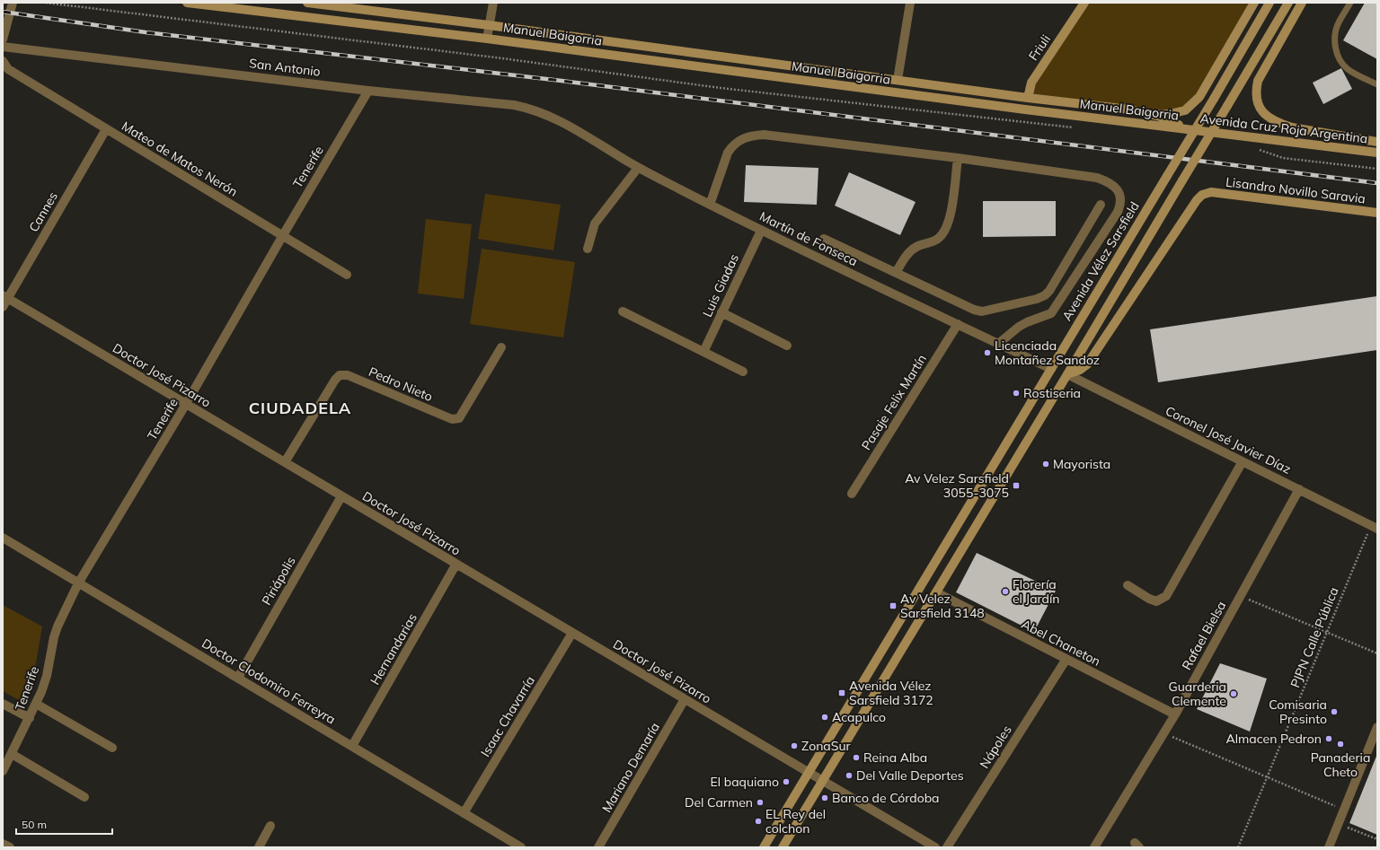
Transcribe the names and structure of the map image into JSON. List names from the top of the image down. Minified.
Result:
{"streets":{"main road":["Manuel Baigorria","Friuli","Avenida Cruz Roja Argentina","Lisandro Novillo Saravia","Avenida Vélez Sarsfield"],"street":["San Antonio","Mateo de Matos Nerón","Tenerife","Cannes","Martín de Fonseca","Luis Giadas","Doctor José Pizarro","Pedro Nieto","Pasaje Felix Martín","Coronel José Javier Díaz","Piriápolis","Rafael Bielsa","Abel Chaneton","Hernandarias","Doctor Clodomiro Ferreyra","Isaac Chavarría","Nápoles","Mariano Demaría"],"path":["PJPN Calle Pública"]},"crossings":[["Manuel Baigorria","Friuli"],["Manuel Baigorria","Avenida Cruz Roja Argentina"],["San Antonio","Tenerife"],["San Antonio","Martín de Fonseca"],["Mateo de Matos Nerón","Tenerife"],["Mateo de Matos Nerón","Cannes"],["Tenerife","Doctor José Pizarro"],["Tenerife","Doctor Clodomiro Ferreyra"],["Lisandro Novillo Saravia","Coronel José Javier Díaz"],["Cannes","Doctor José Pizarro"],["Martín de Fonseca","Avenida Vélez Sarsfield"],["Martín de Fonseca","Luis Giadas"],["Martín de Fonseca","Pasaje Felix Martín"],["Avenida Vélez Sarsfield","Doctor José Pizarro"],["Doctor José Pizarro","Pedro Nieto"],["Doctor José Pizarro","Piriápolis"],["Doctor José Pizarro","Hernandarias"],["Doctor José Pizarro","Isaac Chavarría"],["Doctor José Pizarro","Mariano Demaría"],["Coronel José Javier Díaz","Rafael Bielsa"],["Coronel José Javier Díaz","PJPN Calle Pública"],["Piriápolis","Doctor Clodomiro Ferreyra"],["Rafael Bielsa","Abel Chaneton"],["Abel Chaneton","Nápoles"],["Hernandarias","Doctor Clodomiro Ferreyra"],["Doctor Clodomiro Ferreyra","Isaac Chavarría"]],"districts":["CIUDADELA"],"places":{"other":["Licenciada Montañez Sandoz","Rostiseria","Mayorista","Florería el Jardín","Guarderia Clemente","Comisaria Presinto","Acapulco","Almacen Pedron","Panaderia Cheto","ZonaSur","Reina Alba","Del Valle Deportes","El baquiano","Banco de Córdoba","Del Carmen","EL Rey del colchon"],"transit":["Av Velez Sarsfield 3055-3075","Av Velez Sarsfield 3148","Avenida Vélez Sarsfield 3172"]},"scale_bar":"50 m"}
